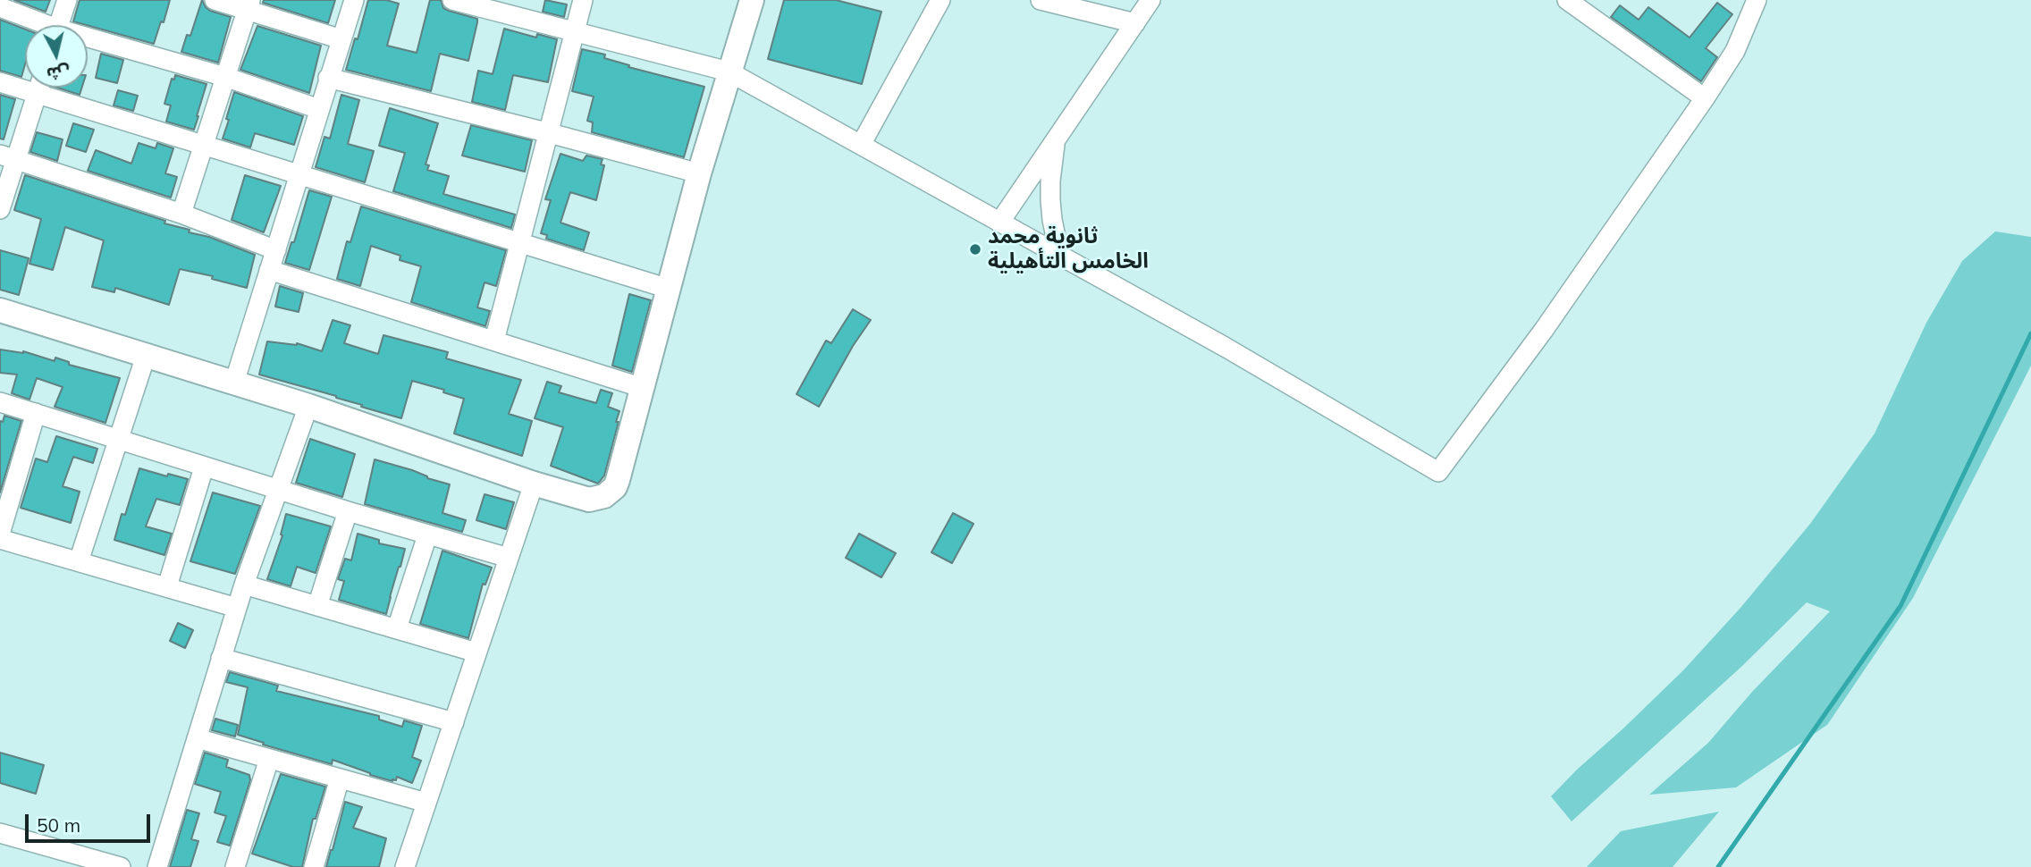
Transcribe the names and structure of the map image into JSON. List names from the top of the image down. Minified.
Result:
{"places":["ثانوية محمد الخامس التأهيلية"],"scale_bar":"50 m","north":"bottom"}
